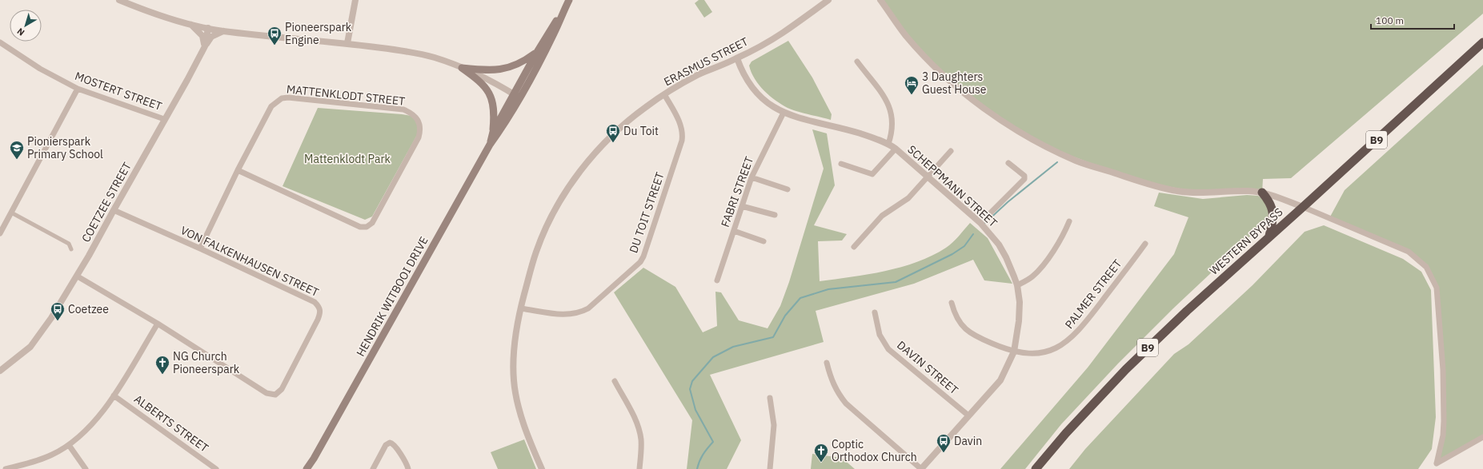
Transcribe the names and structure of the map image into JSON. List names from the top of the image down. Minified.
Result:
{"streets":{"highway":["B9","WESTERN BYPASS"],"main road":["HENDRIK WITBOOI DRIVE"],"street":["ERASMUS STREET","MOSTERT STREET","MATTENKLODT STREET","SCHEPPMANN STREET","FABRI STREET","COETZEE STREET","DU TOIT STREET","VON FALKENHAUSEN STREET","PALMER STREET","DAVIN STREET","ALBERTS STREET"]},"crossings":[["ERASMUS STREET","SCHEPPMANN STREET"],["ERASMUS STREET","DU TOIT STREET"],["MOSTERT STREET","COETZEE STREET"],["MATTENKLODT STREET","VON FALKENHAUSEN STREET"],["SCHEPPMANN STREET","FABRI STREET"],["SCHEPPMANN STREET","PALMER STREET"],["SCHEPPMANN STREET","DAVIN STREET"],["COETZEE STREET","VON FALKENHAUSEN STREET"]],"parks":["Mattenklodt Park"],"places":{"bus stop":["Pioneerspark Engine","Du Toit","Coetzee","Davin"],"hotel":["3 Daughters Guest House"],"school or university":["Pionierspark Primary School"],"church":["NG Church Pioneerspark","Coptic Orthodox Church"]},"scale_bar":"100 m","north":"bottom left"}
